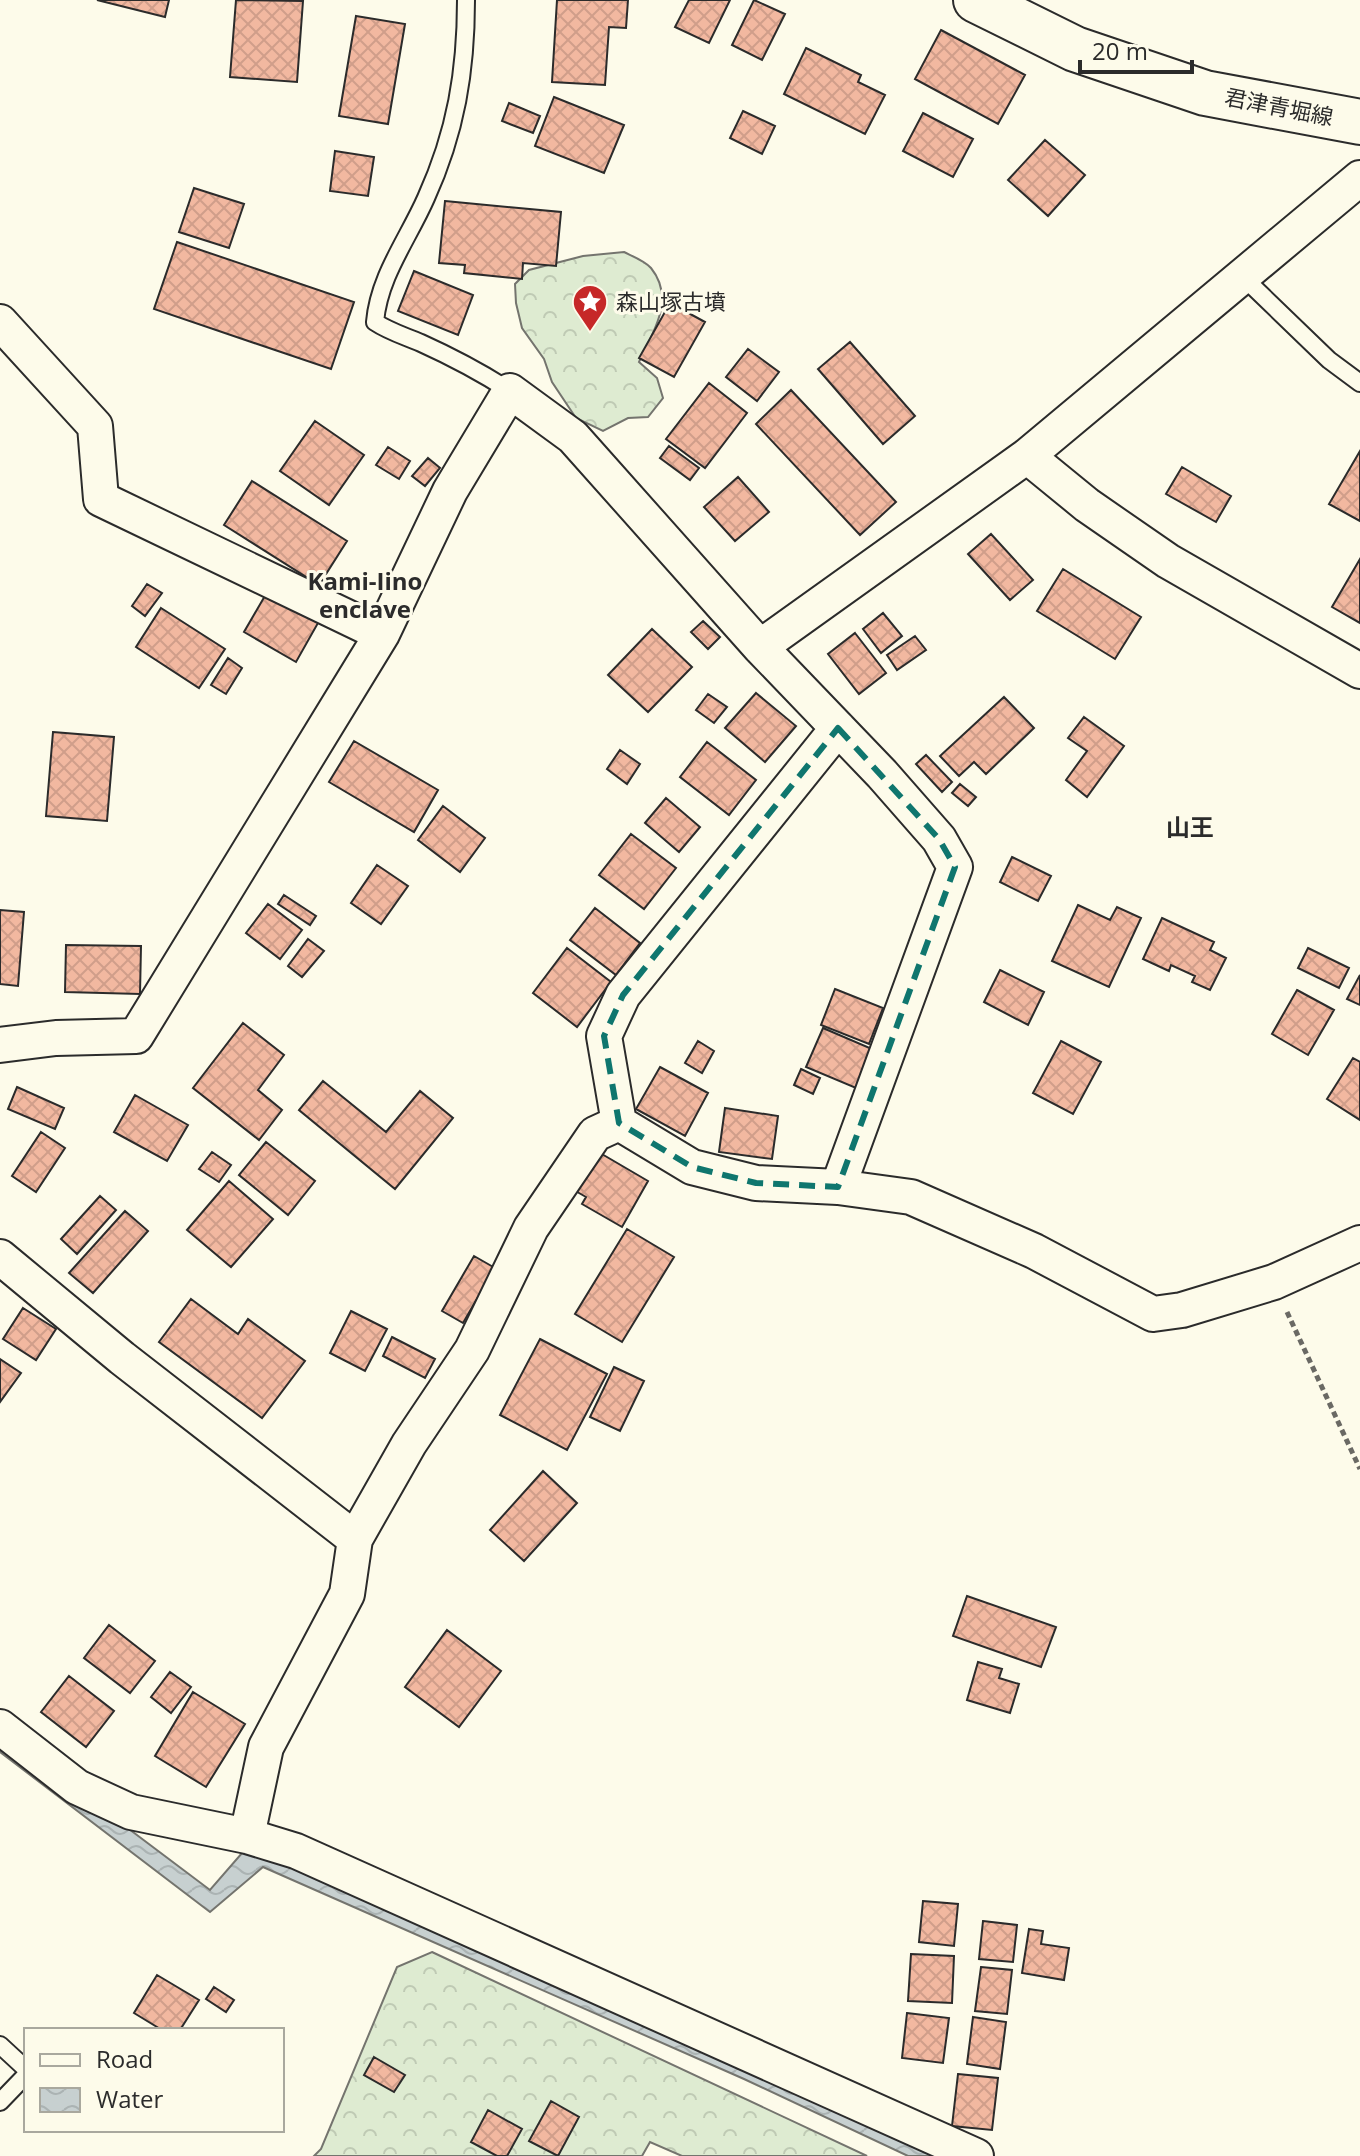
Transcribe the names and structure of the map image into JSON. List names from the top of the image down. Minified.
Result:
{"streets":{"main road":["君津青堀線"]},"districts":["Kami-Iino enclave","山王"],"places":{"place":["森山塚古墳"]},"legend":["Road","Water"],"scale_bar":"20 m"}
